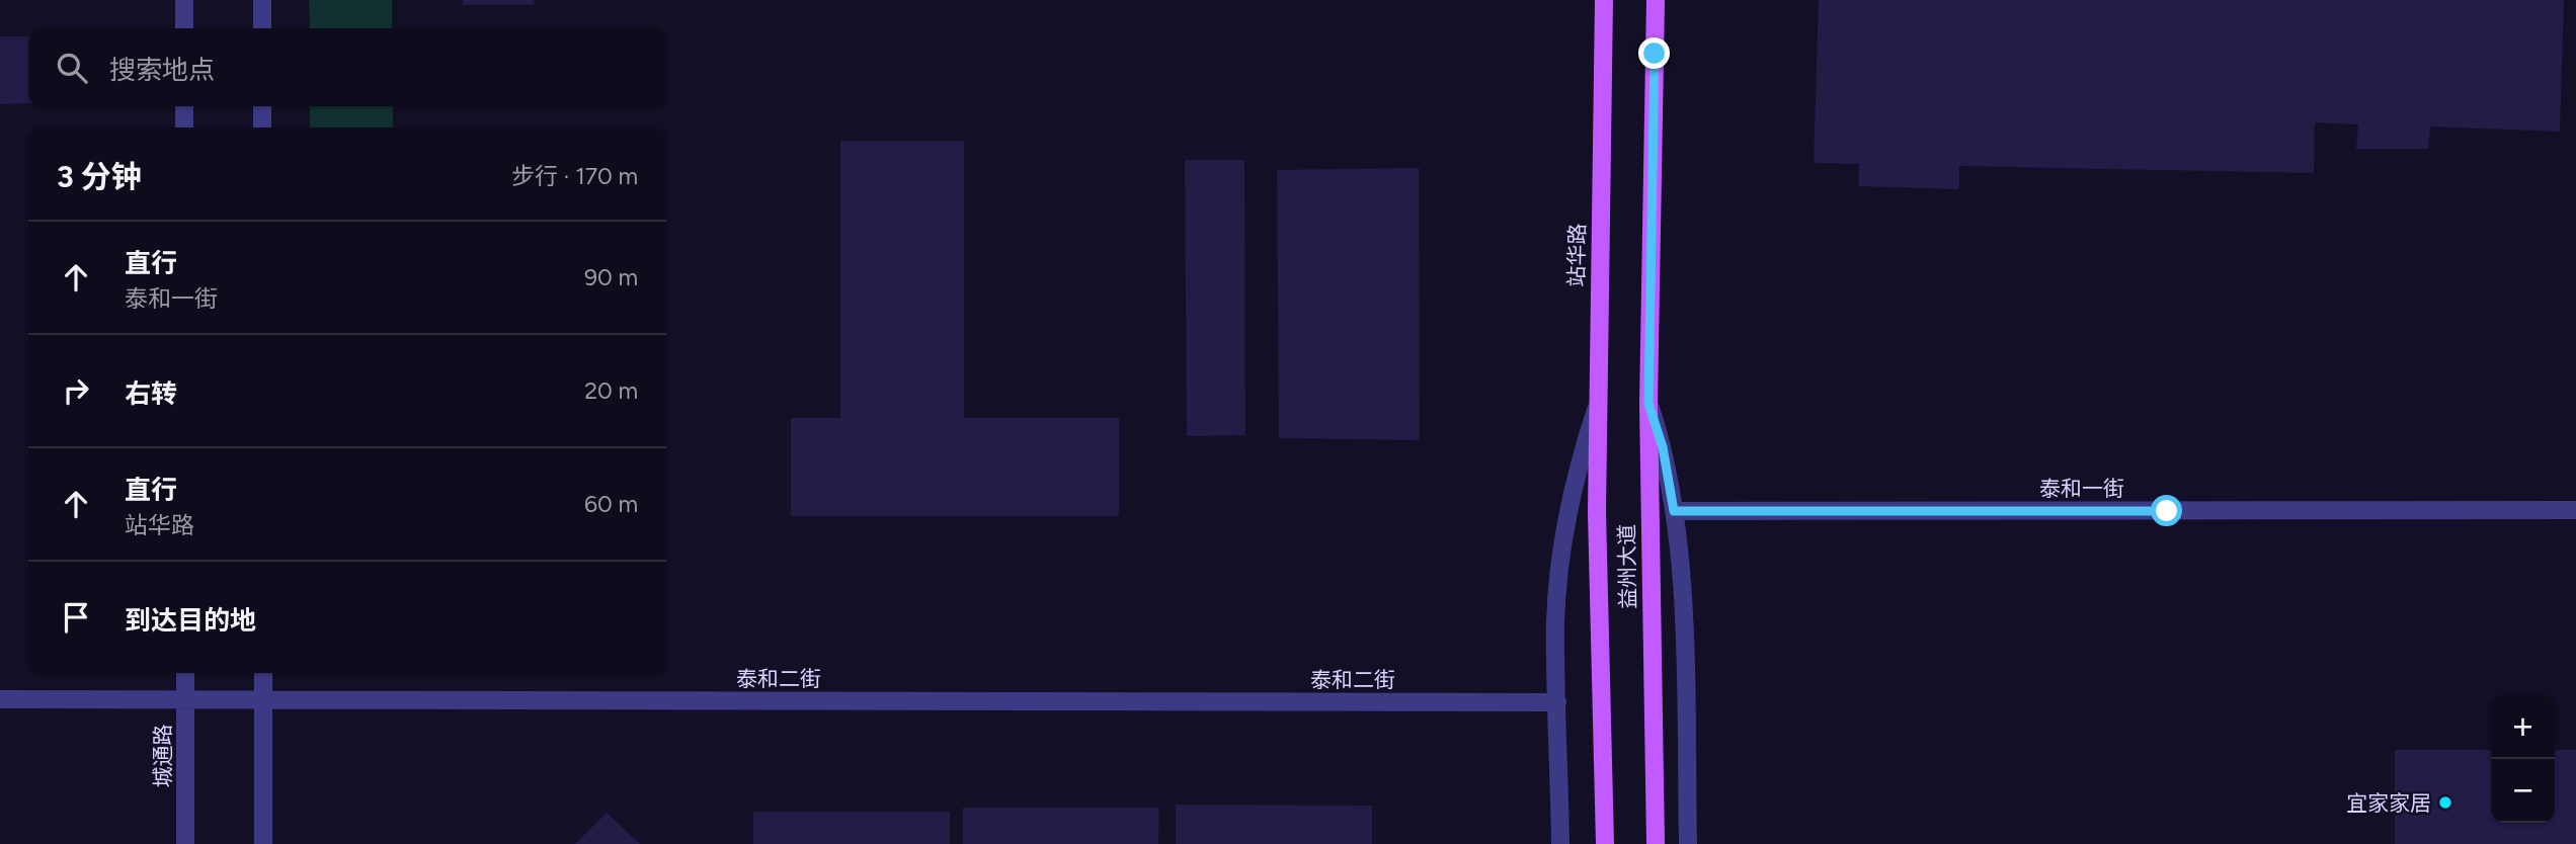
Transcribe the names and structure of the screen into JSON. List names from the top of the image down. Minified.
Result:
{"streets":{"main road":["站华路","益州大道"],"street":["泰和一街","泰和二街","城通路"]},"crossings":[["站华路","益州大道"],["泰和二街","城通路"]],"places":["宜家家居"],"page":{"search":"搜索地点","heading":["3 分钟","步行 · 170 m"],"list":[["直行","泰和一街","90 m"],["右转","20 m"],["直行","站华路","60 m"],"到达目的地"],"map_buttons":["+","−"]}}
